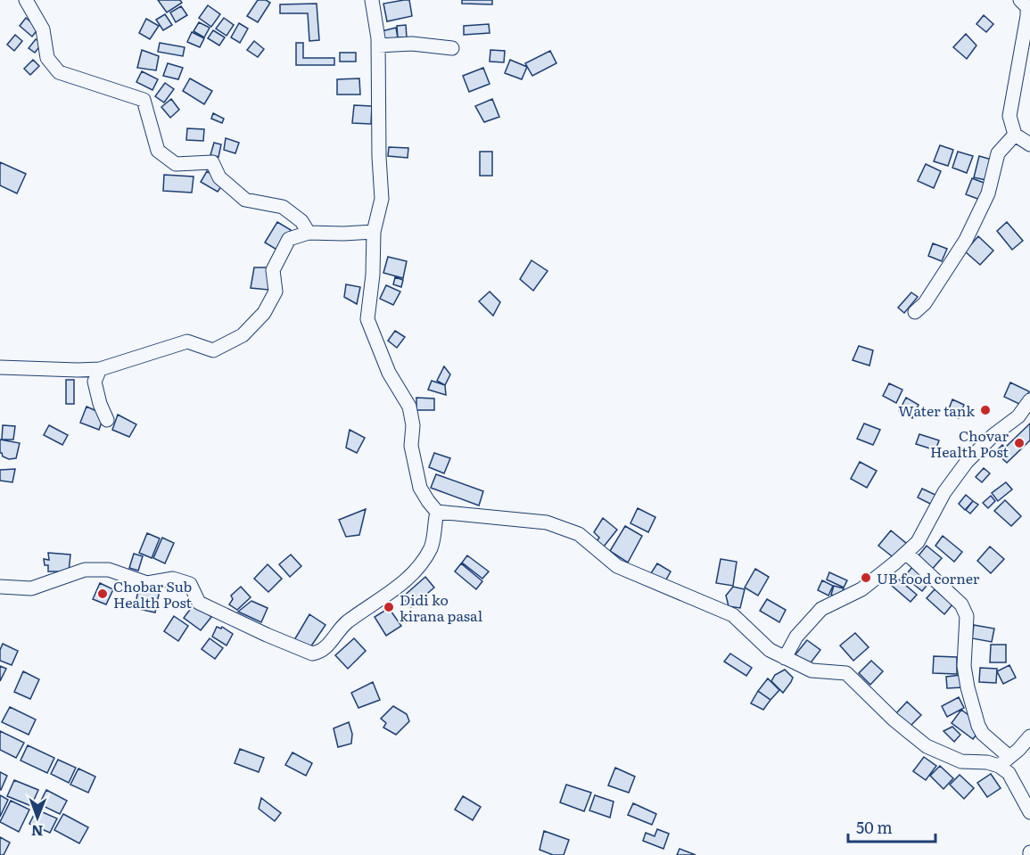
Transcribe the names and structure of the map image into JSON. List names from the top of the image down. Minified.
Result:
{"places":["Water tank","Chovar Health Post","UB food corner","Chobar Sub Health Post","Didi ko kirana pasal"],"scale_bar":"50 m","north":"bottom"}
